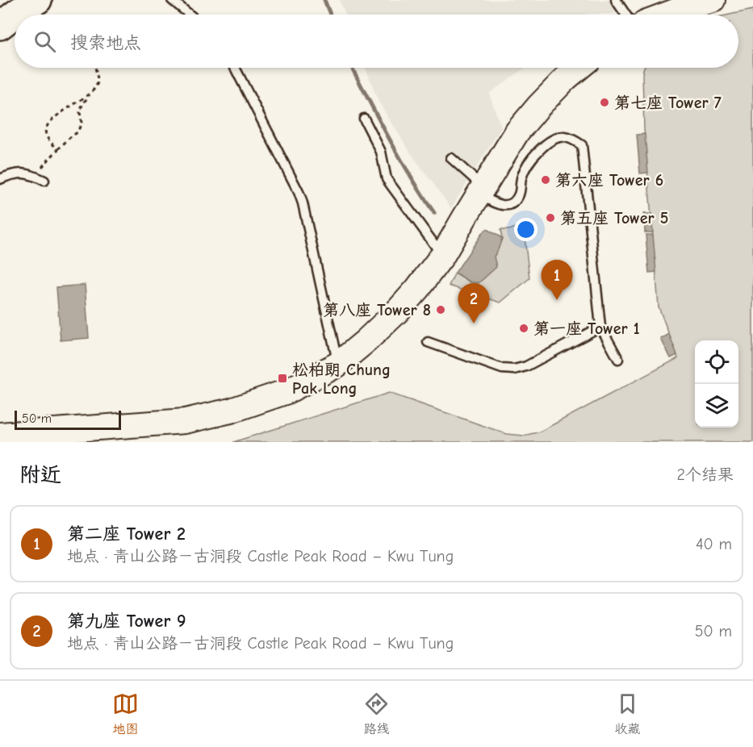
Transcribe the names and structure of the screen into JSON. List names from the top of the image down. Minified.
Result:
{"places":{"other":["第七座 Tower 7","第六座 Tower 6","第五座 Tower 5","第八座 Tower 8","第一座 Tower 1"],"transit":["松柏朗 Chung Pak Long"]},"scale_bar":"50 m","page":{"search":"搜索地点","pins":["1","2"],"scale":"50 m","heading":["附近","2个结果"],"list":[{"mark":"1","name":"第二座 Tower 2","note":"地点 · 青山公路－古洞段 Castle Peak Road – Kwu Tung","value":"40 m"},{"mark":"2","name":"第九座 Tower 9","note":"地点 · 青山公路－古洞段 Castle Peak Road – Kwu Tung","value":"50 m"}],"nav":["地图","路线","收藏"]}}
